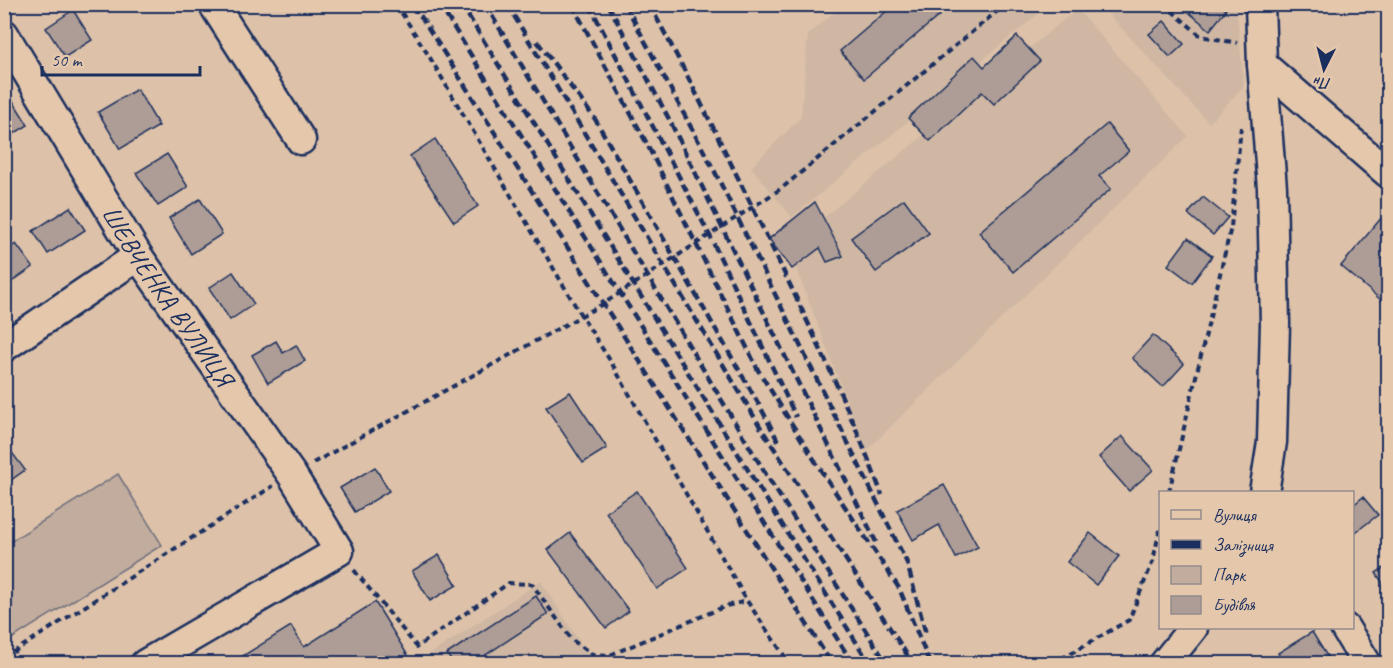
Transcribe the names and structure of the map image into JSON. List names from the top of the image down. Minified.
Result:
{"streets":{"street":["ШЕВЧЕНКА ВУЛИЦЯ"]},"legend":["Вулиця","Залізниця","Парк","Будівля"],"scale_bar":"50 m","north":"bottom"}
